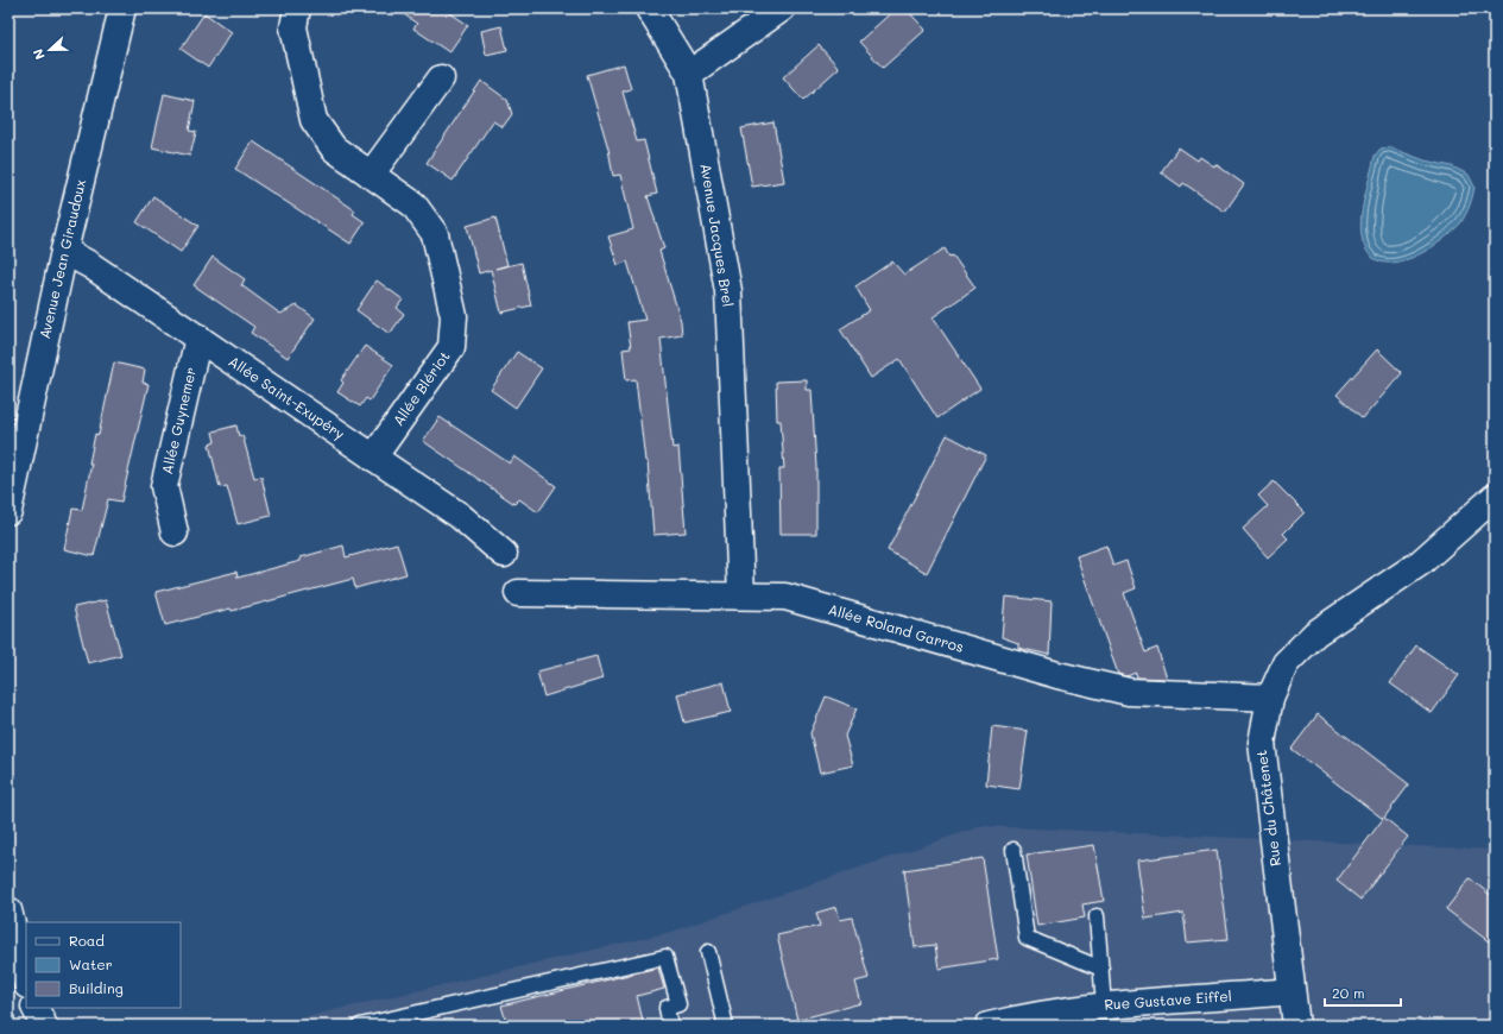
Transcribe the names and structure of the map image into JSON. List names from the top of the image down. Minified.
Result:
{"streets":{"street":["Avenue Jacques Brel","Avenue Jean Giraudoux","Allée Blériot","Allée Saint-Exupéry","Allée Guynemer","Allée Roland Garros","Rue du Châtenet","Rue Gustave Eiffel"]},"crossings":[["Avenue Jacques Brel","Allée Roland Garros"],["Avenue Jean Giraudoux","Allée Saint-Exupéry"],["Allée Blériot","Allée Saint-Exupéry"],["Allée Saint-Exupéry","Allée Guynemer"],["Allée Roland Garros","Rue du Châtenet"],["Rue du Châtenet","Rue Gustave Eiffel"]],"legend":["Road","Water","Building"],"scale_bar":"20 m","north":"left"}
